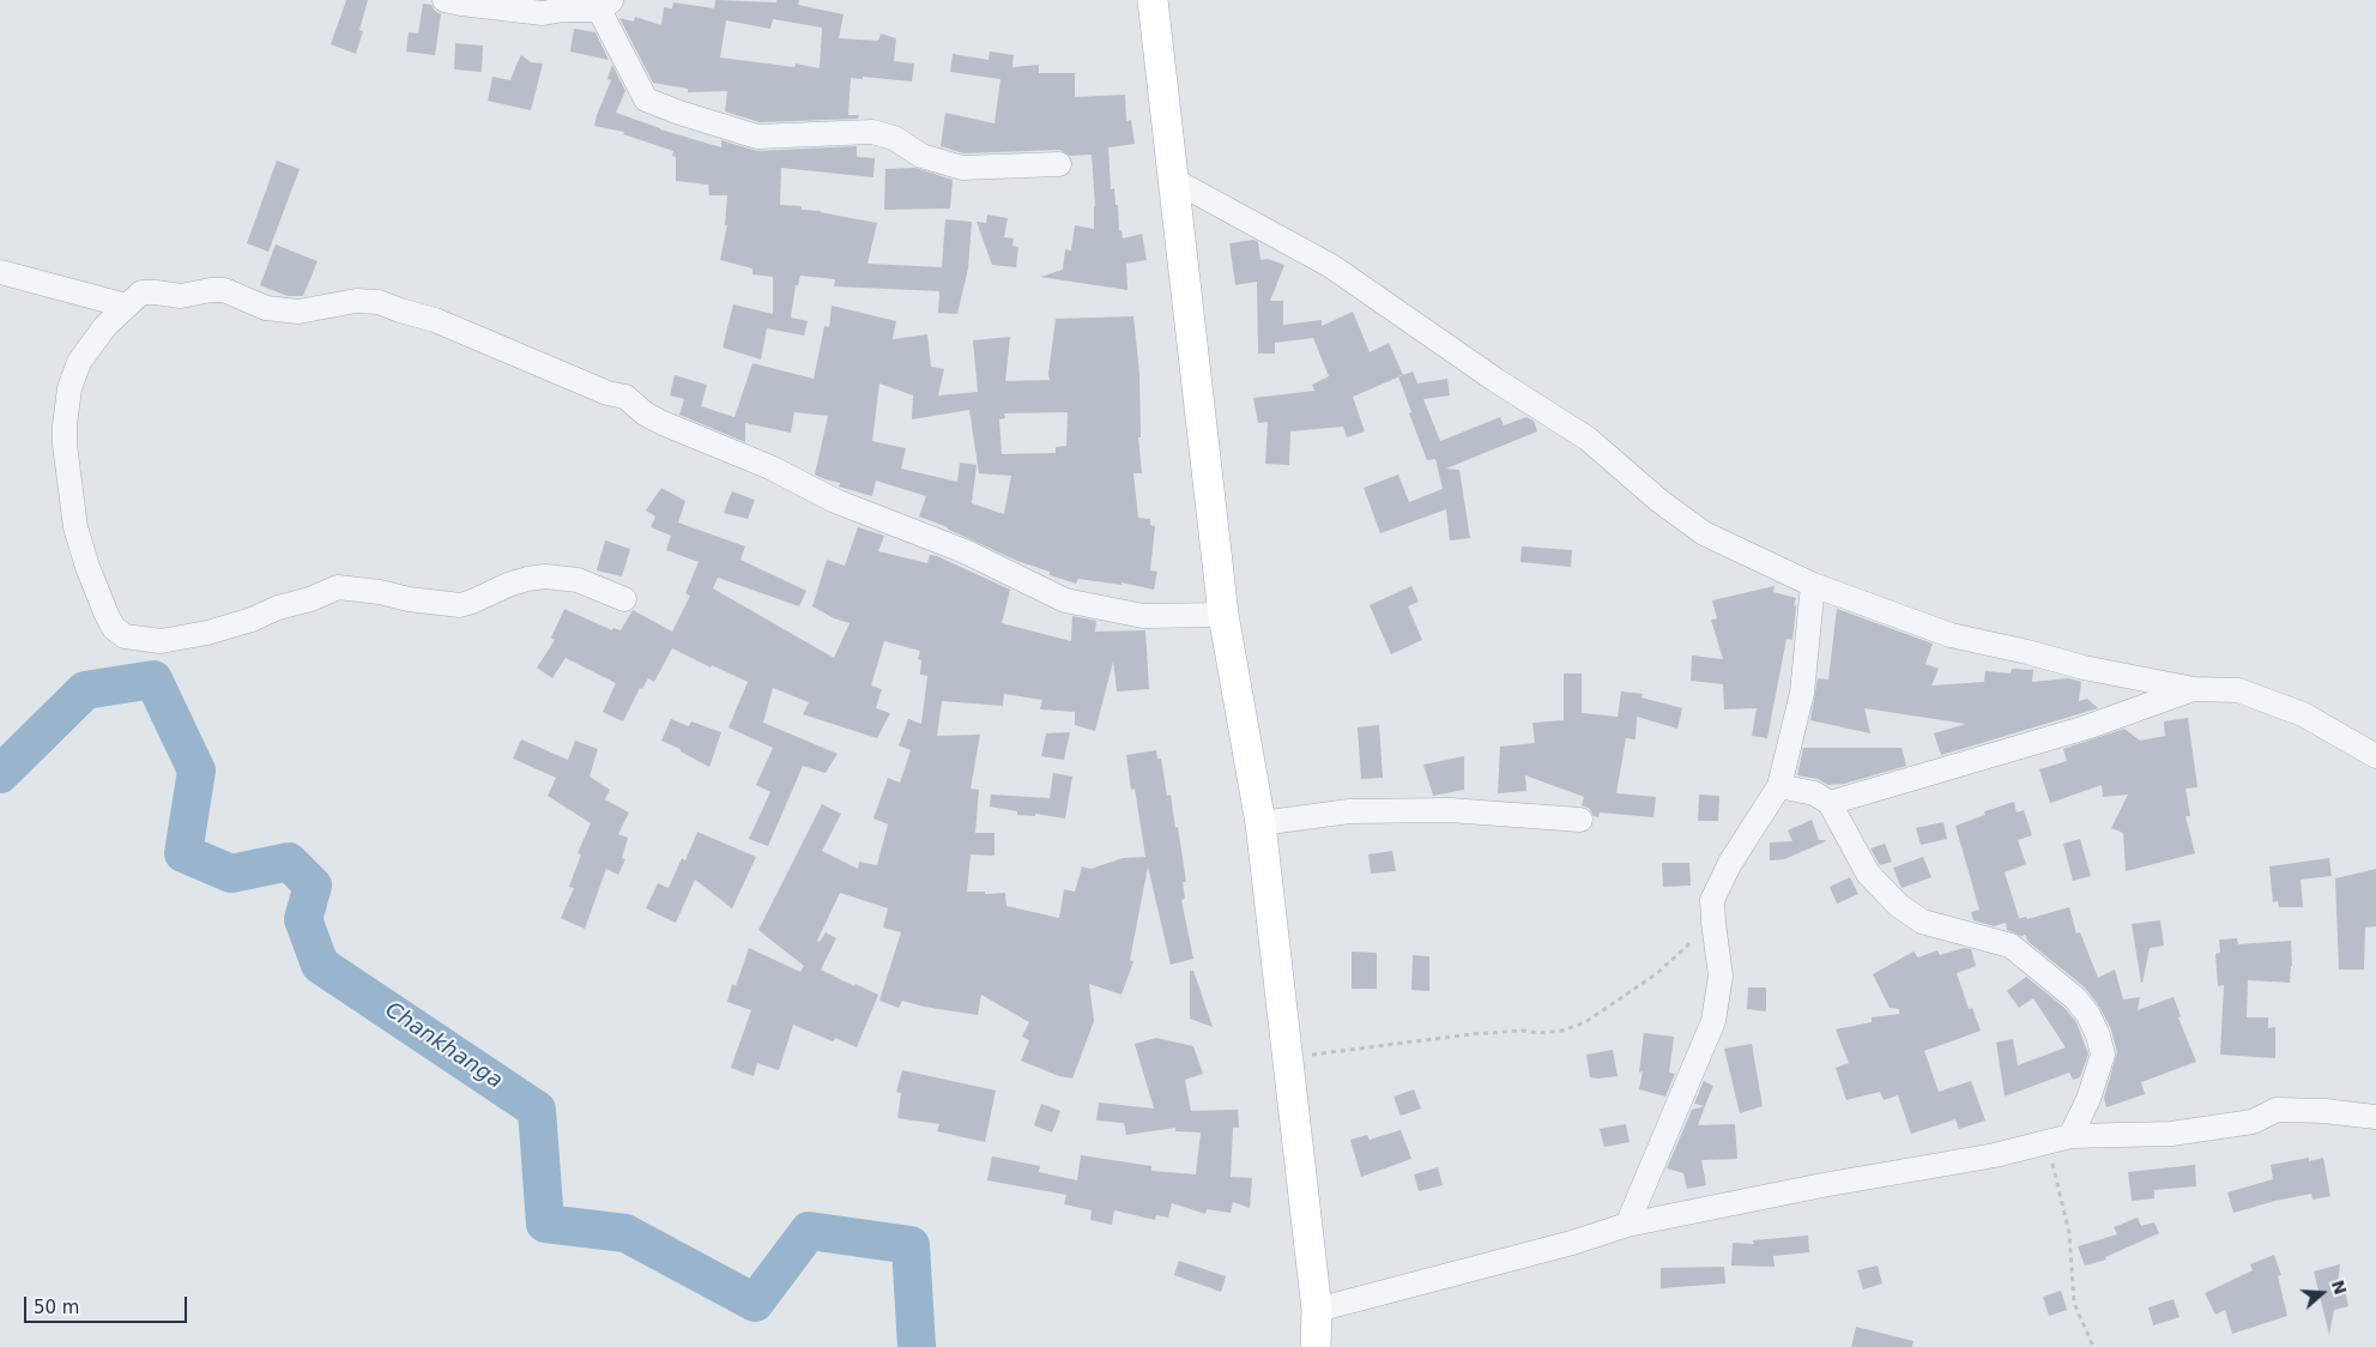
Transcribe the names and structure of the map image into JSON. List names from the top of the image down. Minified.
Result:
{"water":["Chankhanga"],"scale_bar":"50 m","north":"right"}
